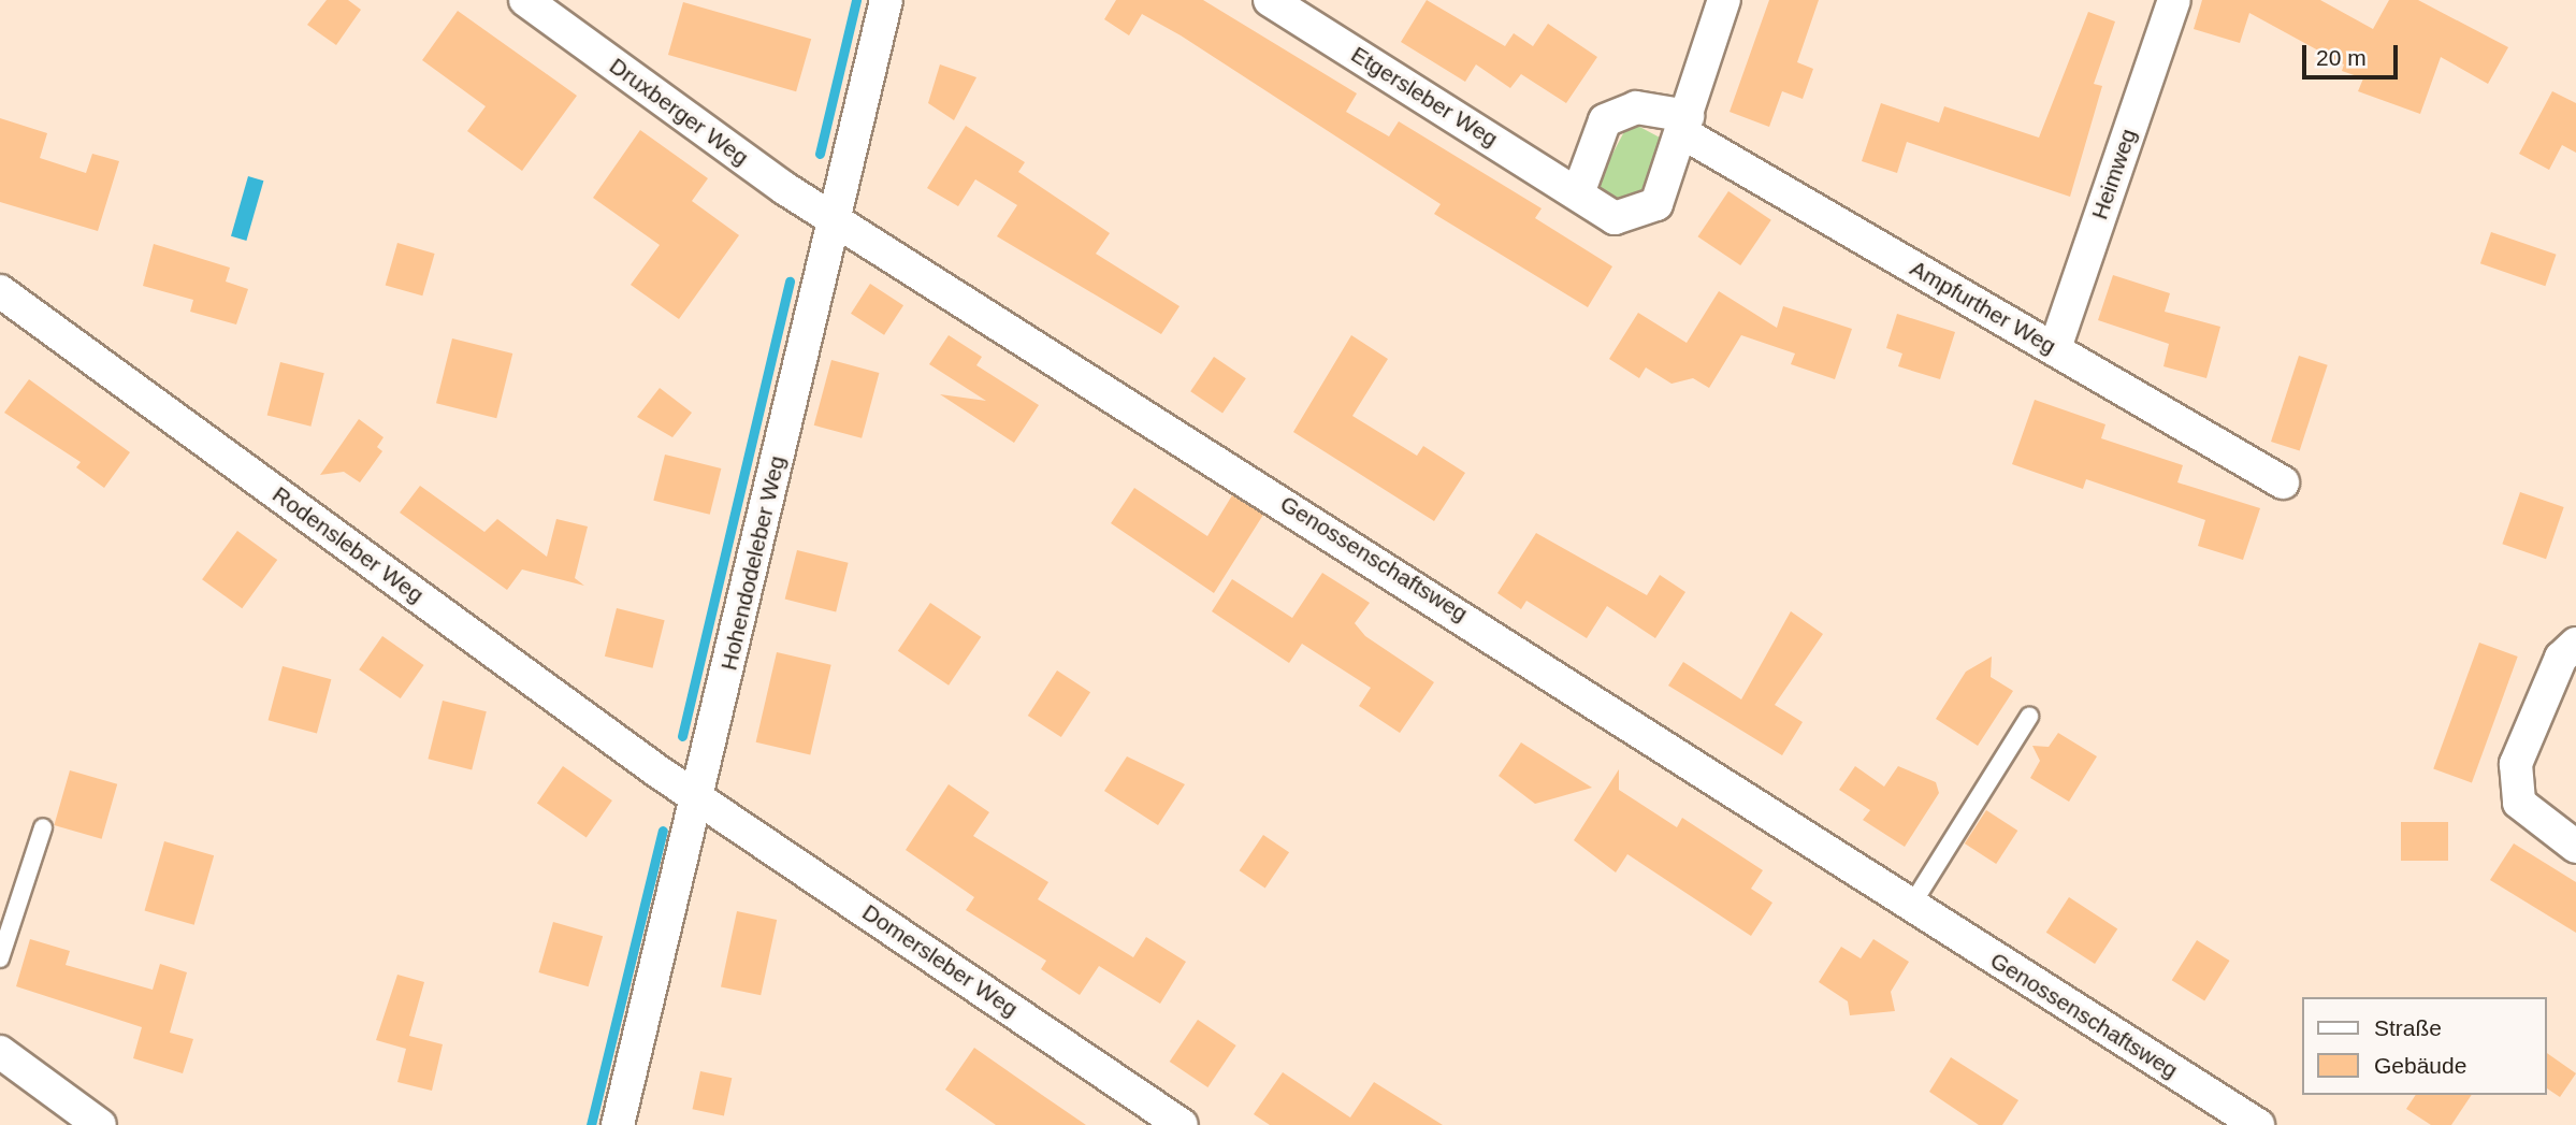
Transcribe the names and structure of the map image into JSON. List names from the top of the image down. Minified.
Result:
{"streets":{"street":["Etgersleber Weg","Druxberger Weg","Heimweg","Ampfurther Weg","Rodensleber Weg","Genossenschaftsweg","Hohendodeleber Weg","Domersleber Weg"]},"crossings":[["Etgersleber Weg","Ampfurther Weg"],["Druxberger Weg","Genossenschaftsweg"],["Druxberger Weg","Hohendodeleber Weg"],["Heimweg","Ampfurther Weg"],["Rodensleber Weg","Hohendodeleber Weg"],["Rodensleber Weg","Domersleber Weg"],["Genossenschaftsweg","Hohendodeleber Weg"],["Hohendodeleber Weg","Domersleber Weg"]],"legend":["Straße","Gebäude"],"scale_bar":"20 m"}
